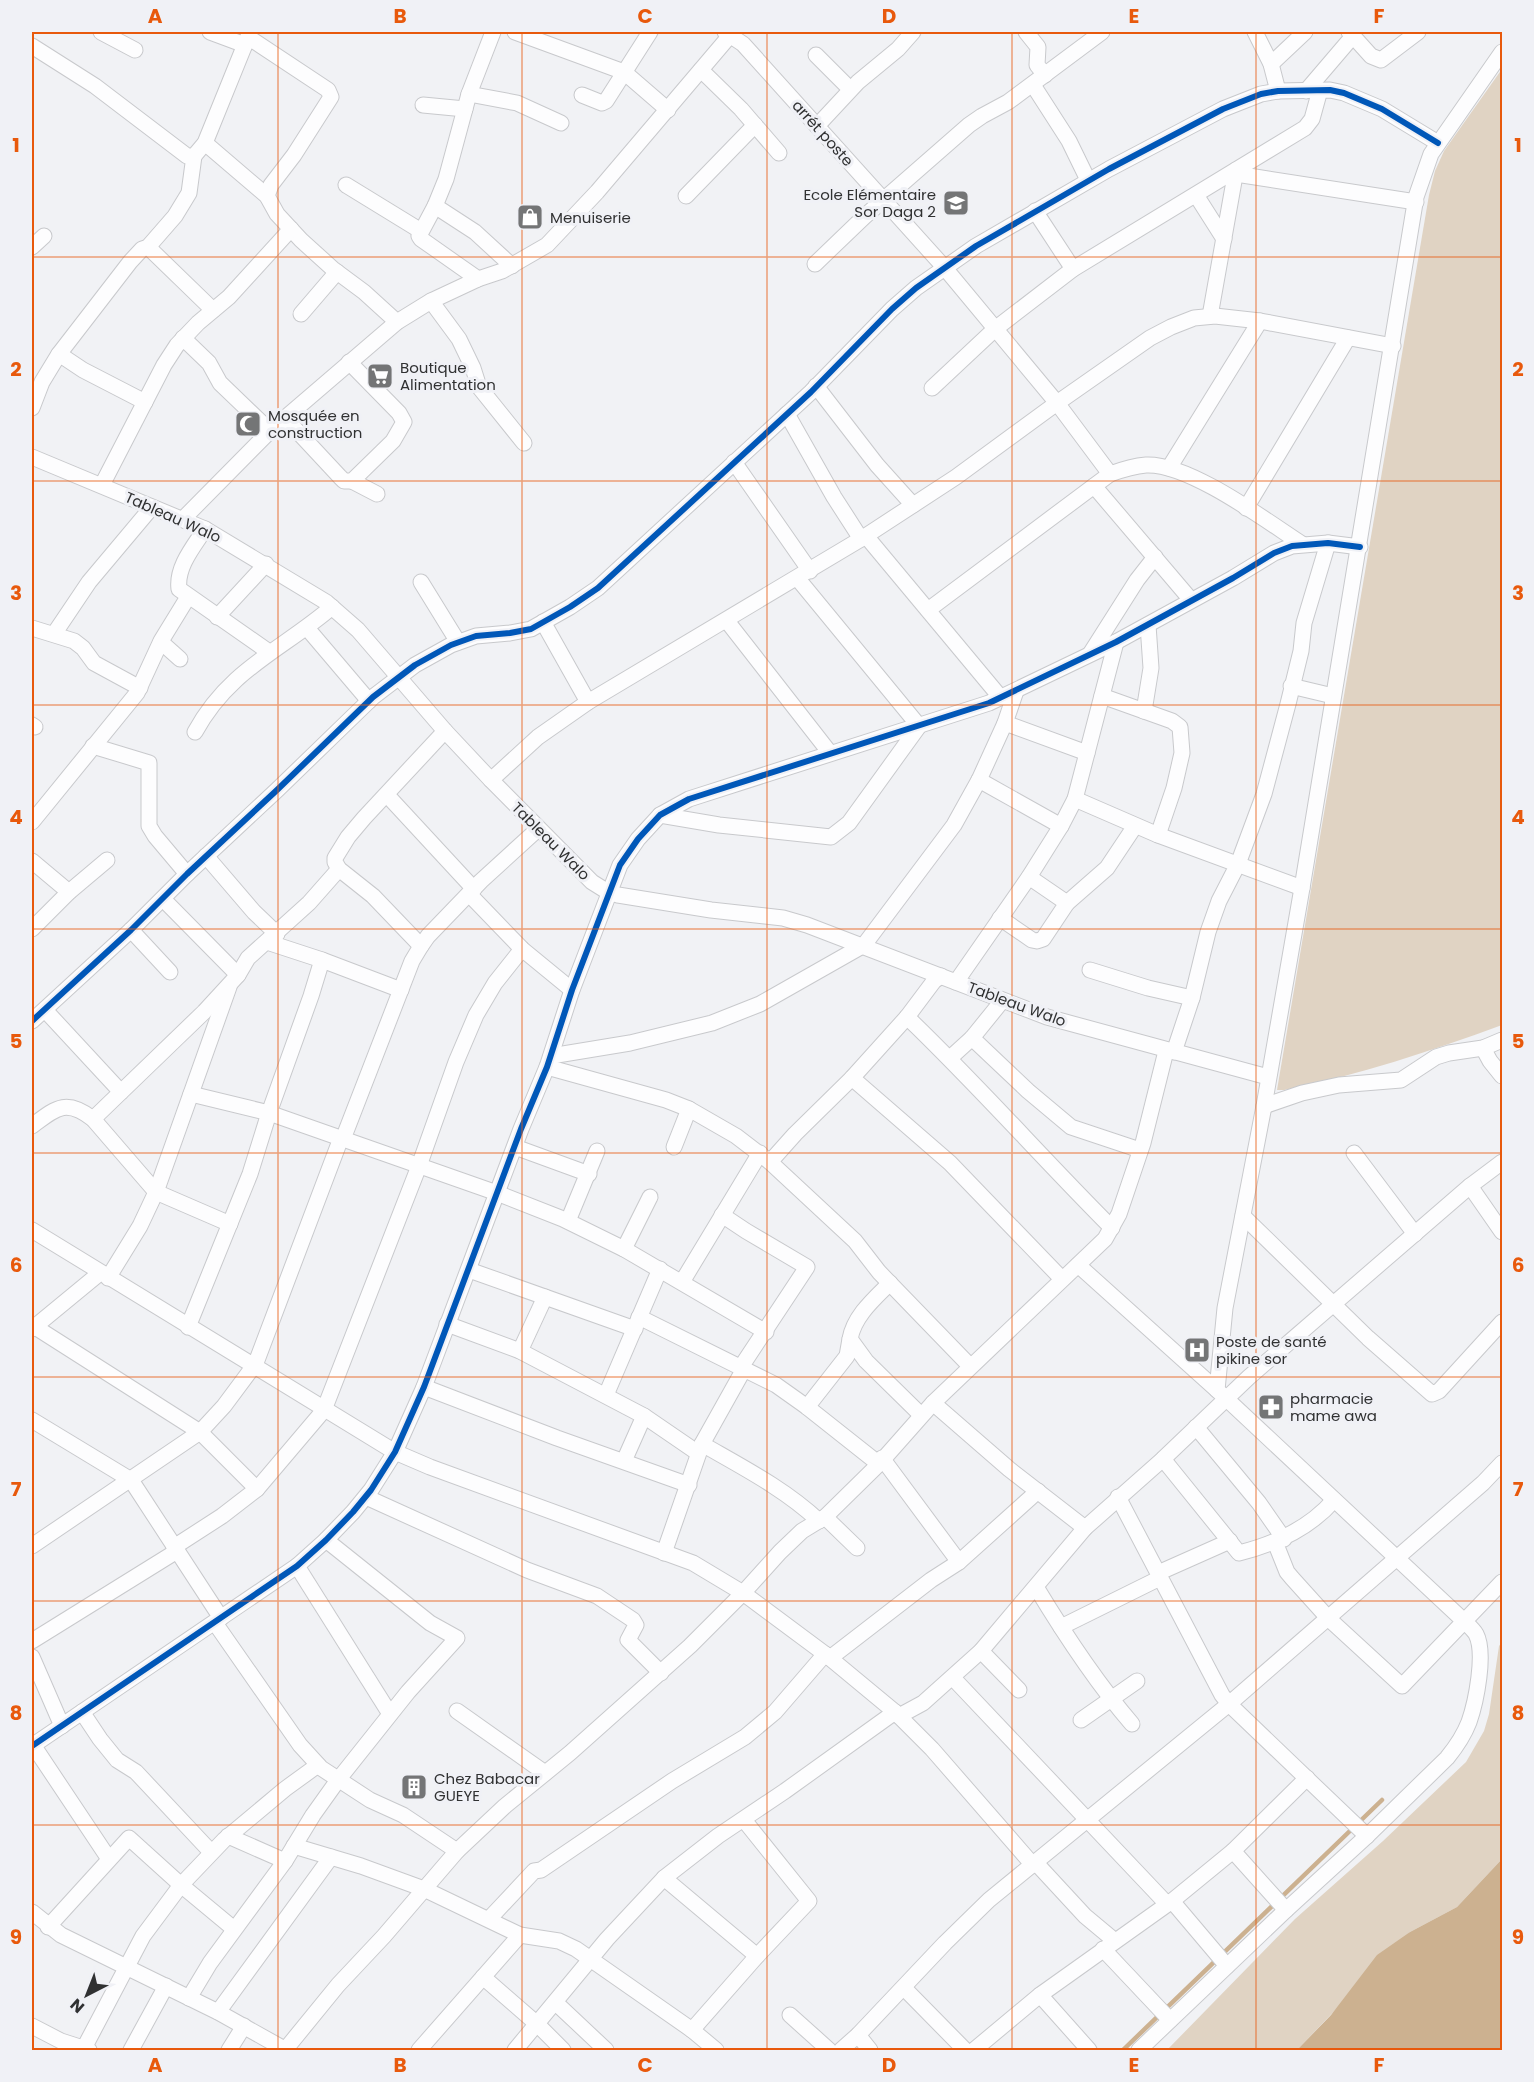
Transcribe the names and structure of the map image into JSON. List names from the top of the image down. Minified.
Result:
{"streets":{"street":["arrét poste","Tableau Walo"]},"places":{"school or university":["Ecole Elémentaire Sor Daga 2"],"shop":["Menuiserie"],"supermarket":["Boutique Alimentation"],"mosque":["Mosquée en construction"],"hospital":["Poste de santé pikine sor"],"pharmacy":["pharmacie mame awa"],"building":["Chez Babacar GUEYE"]},"north":"bottom left","grid":{"columns":["A","B","C","D","E","F"],"rows":["1","2","3","4","5","6","7","8","9"]}}
